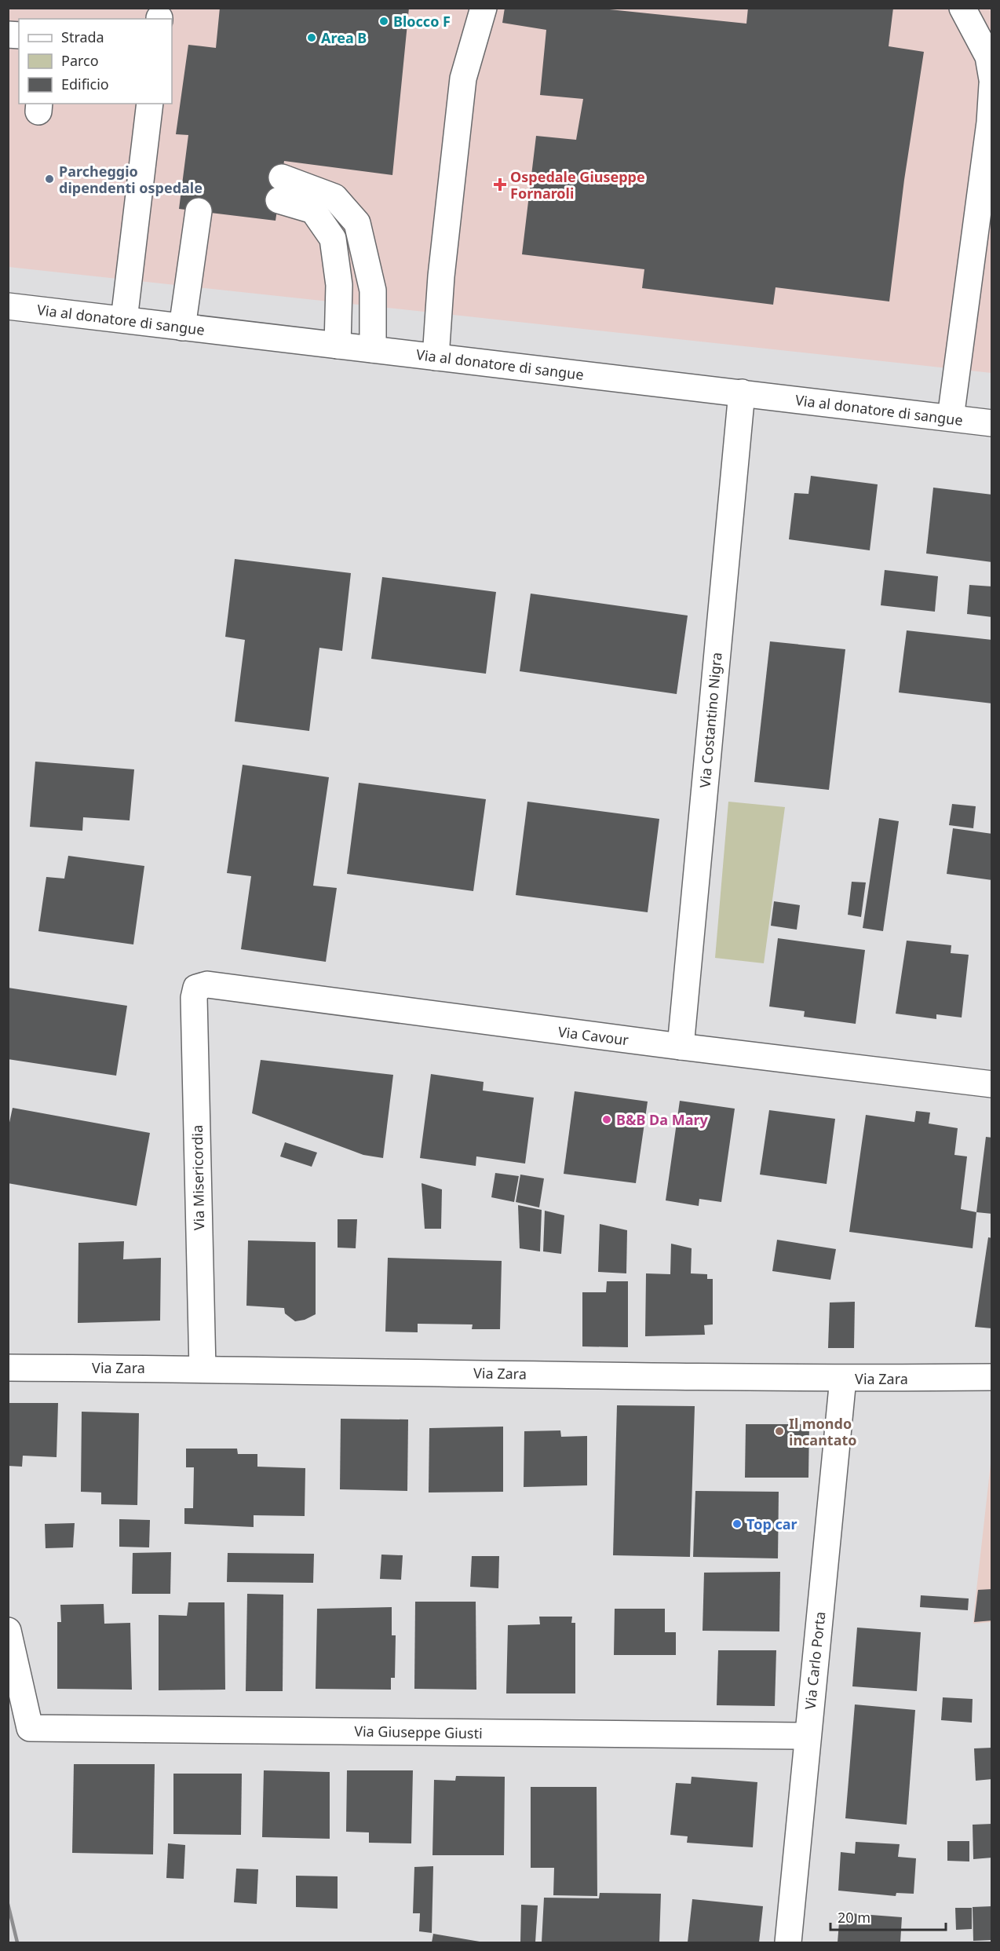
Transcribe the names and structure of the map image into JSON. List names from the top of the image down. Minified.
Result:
{"streets":{"street":["Via al donatore di sangue","Via Costantino Nigra","Via Cavour","Via Misericordia","Via Zara","Via Carlo Porta","Via Giuseppe Giusti"]},"crossings":[["Via al donatore di sangue","Via Costantino Nigra"],["Via Costantino Nigra","Via Cavour"],["Via Cavour","Via Misericordia"],["Via Misericordia","Via Zara"],["Via Zara","Via Carlo Porta"],["Via Carlo Porta","Via Giuseppe Giusti"]],"places":{"other":["Blocco F","Area B","Parcheggio dipendenti ospedale","B&B Da Mary","Il mondo incantato","Top car"],"health":["Ospedale Giuseppe Fornaroli"]},"legend":["Strada","Parco","Edificio"],"scale_bar":"20 m"}
